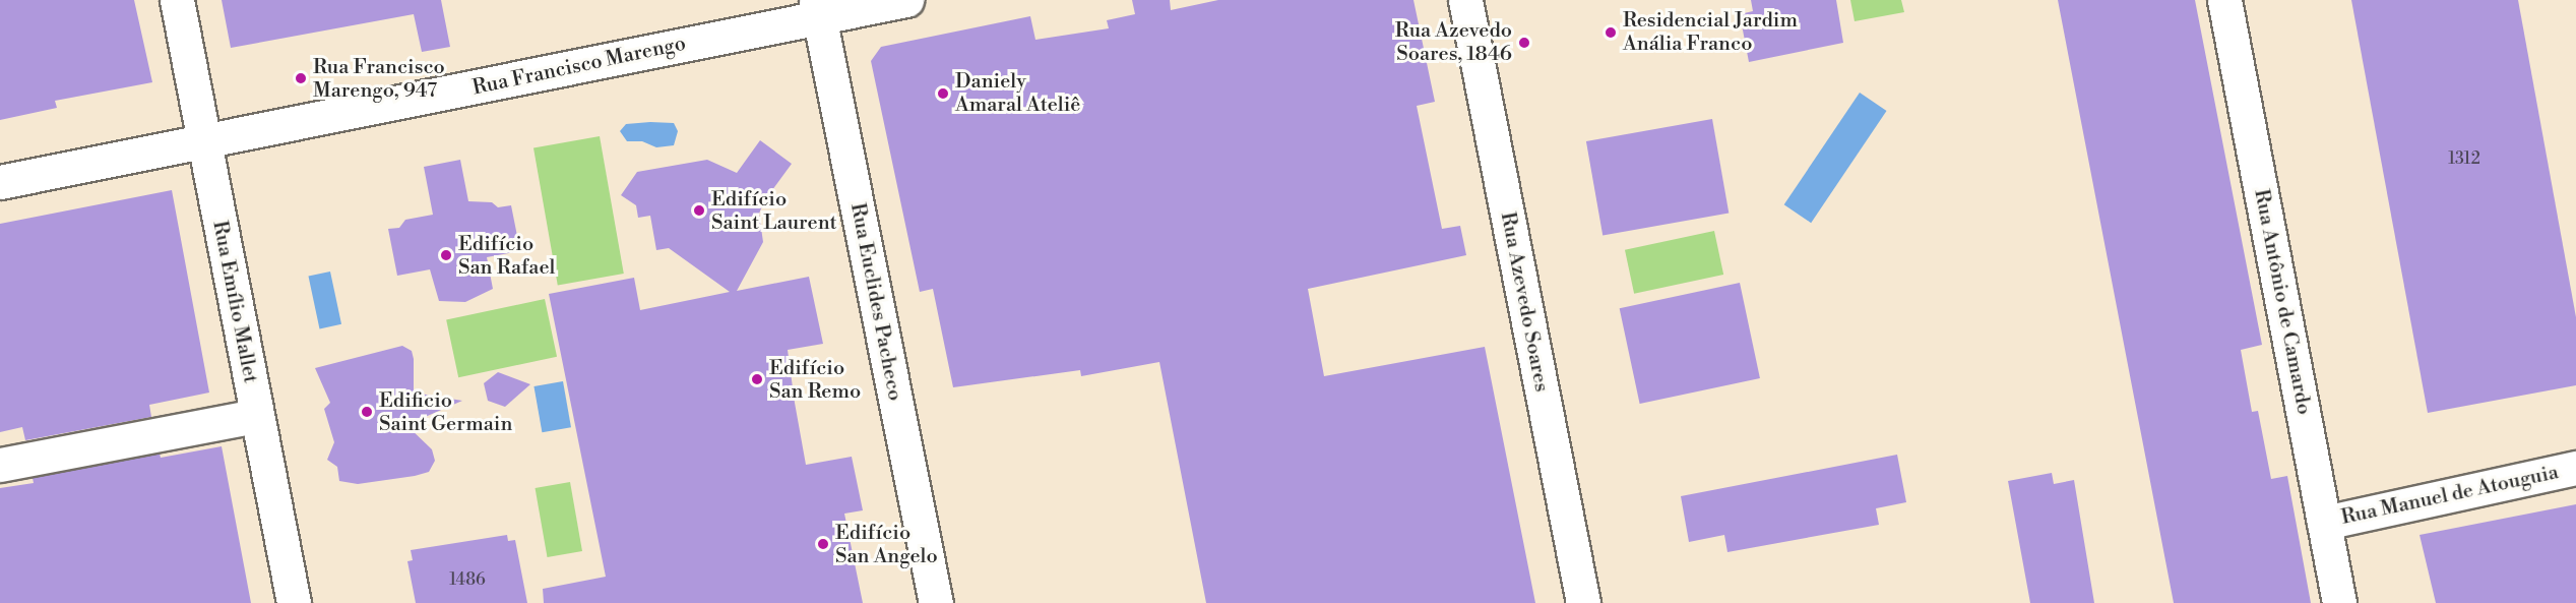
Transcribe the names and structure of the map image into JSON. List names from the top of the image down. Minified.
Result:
{"streets":{"street":["Rua Francisco Marengo","Rua Emílio Mallet","Rua Euclides Pacheco","Rua Azevedo Soares","Rua Antônio de Camardo","Rua Manuel de Atouguia"]},"crossings":[["Rua Francisco Marengo","Rua Emílio Mallet"],["Rua Francisco Marengo","Rua Euclides Pacheco"],["Rua Antônio de Camardo","Rua Manuel de Atouguia"]],"places":["Residencial Jardim Anália Franco","Rua Azevedo Soares, 1846","Rua Francisco Marengo, 947","Daniely Amaral Ateliê","Edifício Saint Laurent","Edifício San Rafael","Edifício San Remo","Edificio Saint Germain","Edifício San Angelo"],"house_numbers":["1312","1486"]}
